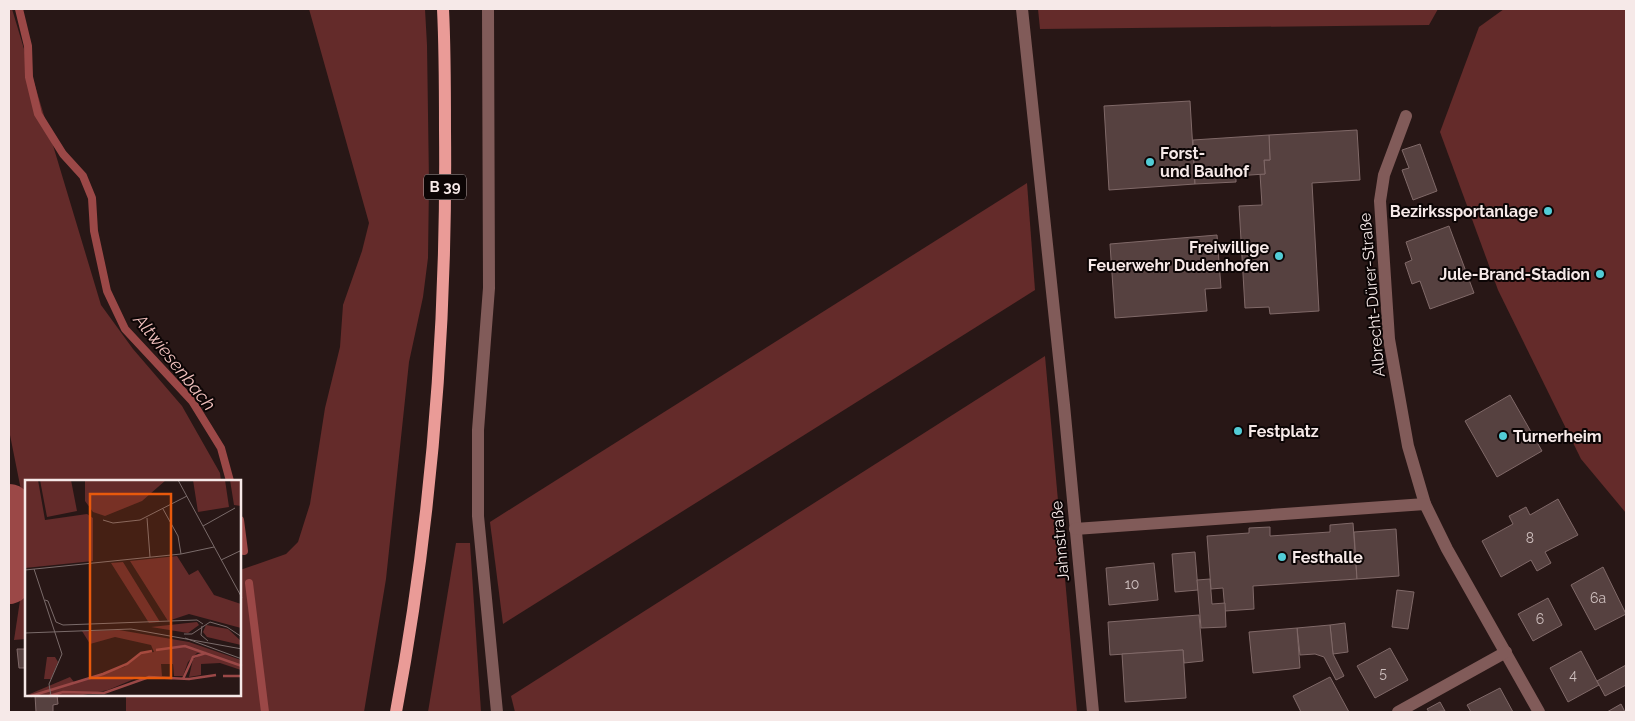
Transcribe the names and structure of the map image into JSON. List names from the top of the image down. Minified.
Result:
{"streets":{"main road":["B 39"],"street":["Albrecht-Dürer-Straße","Jahnstraße"]},"water":["Altwiesenbach"],"places":["Forst- und Bauhof","Bezirkssportanlage","Freiwillige Feuerwehr Dudenhofen","Jule-Brand-Stadion","Festplatz","Turnerheim","Festhalle"],"house_numbers":["8","10","6a","6","5","4"]}
